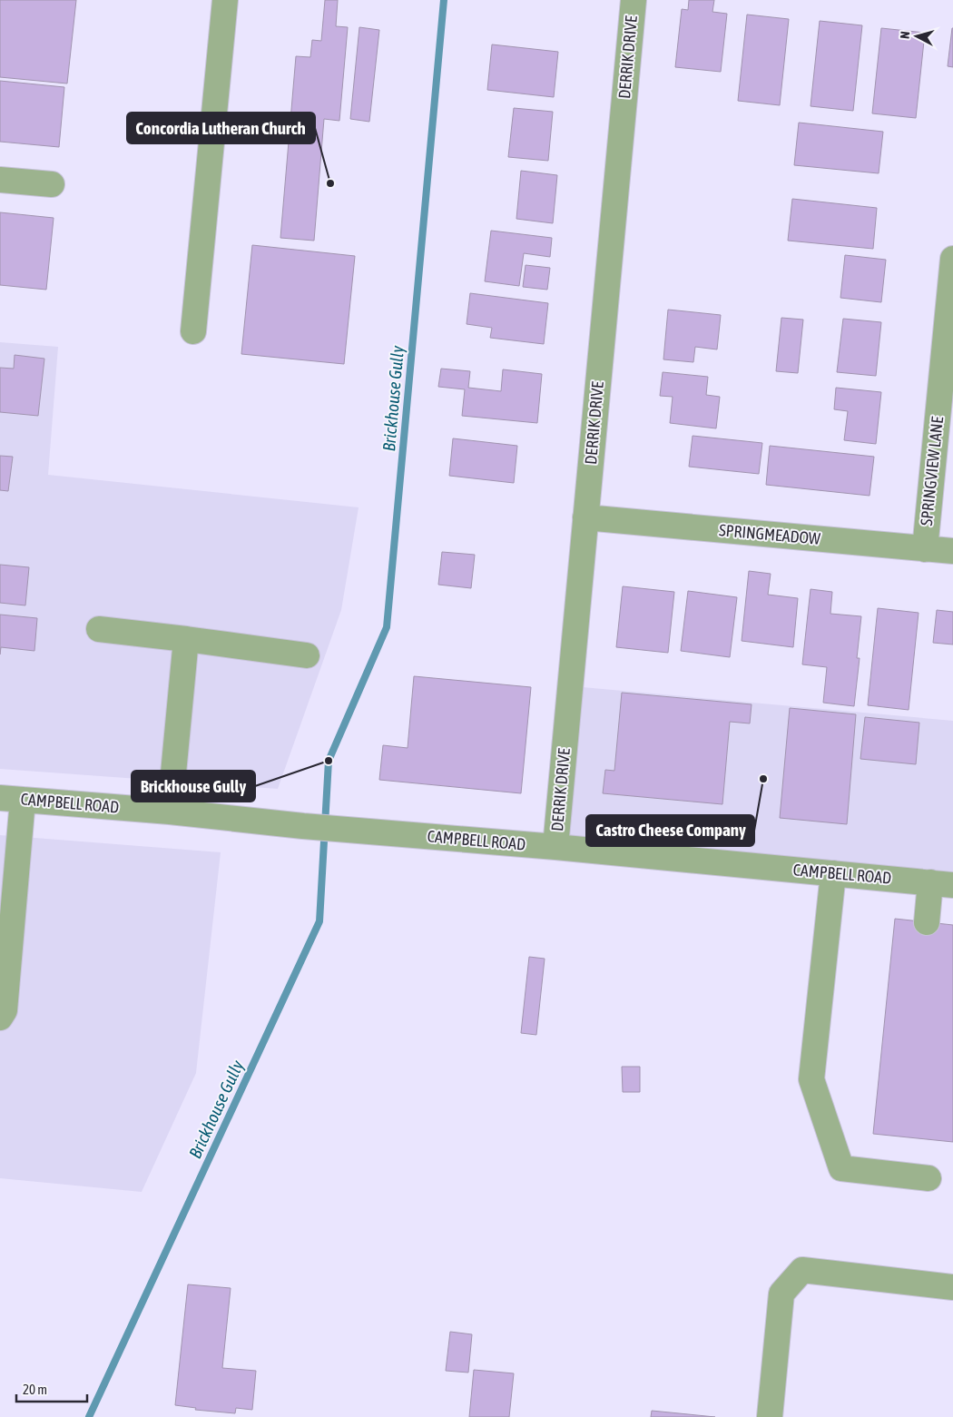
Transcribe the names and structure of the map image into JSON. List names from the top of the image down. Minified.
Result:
{"streets":{"street":["DERRIK DRIVE","SPRINGVIEW LANE","SPRINGMEADOW","CAMPBELL ROAD"]},"crossings":[["DERRIK DRIVE","SPRINGMEADOW"],["DERRIK DRIVE","CAMPBELL ROAD"],["SPRINGVIEW LANE","SPRINGMEADOW"]],"water":["Brickhouse Gully"],"places":["Concordia Lutheran Church","Brickhouse Gully","Castro Cheese Company"],"scale_bar":"20 m","north":"left"}
